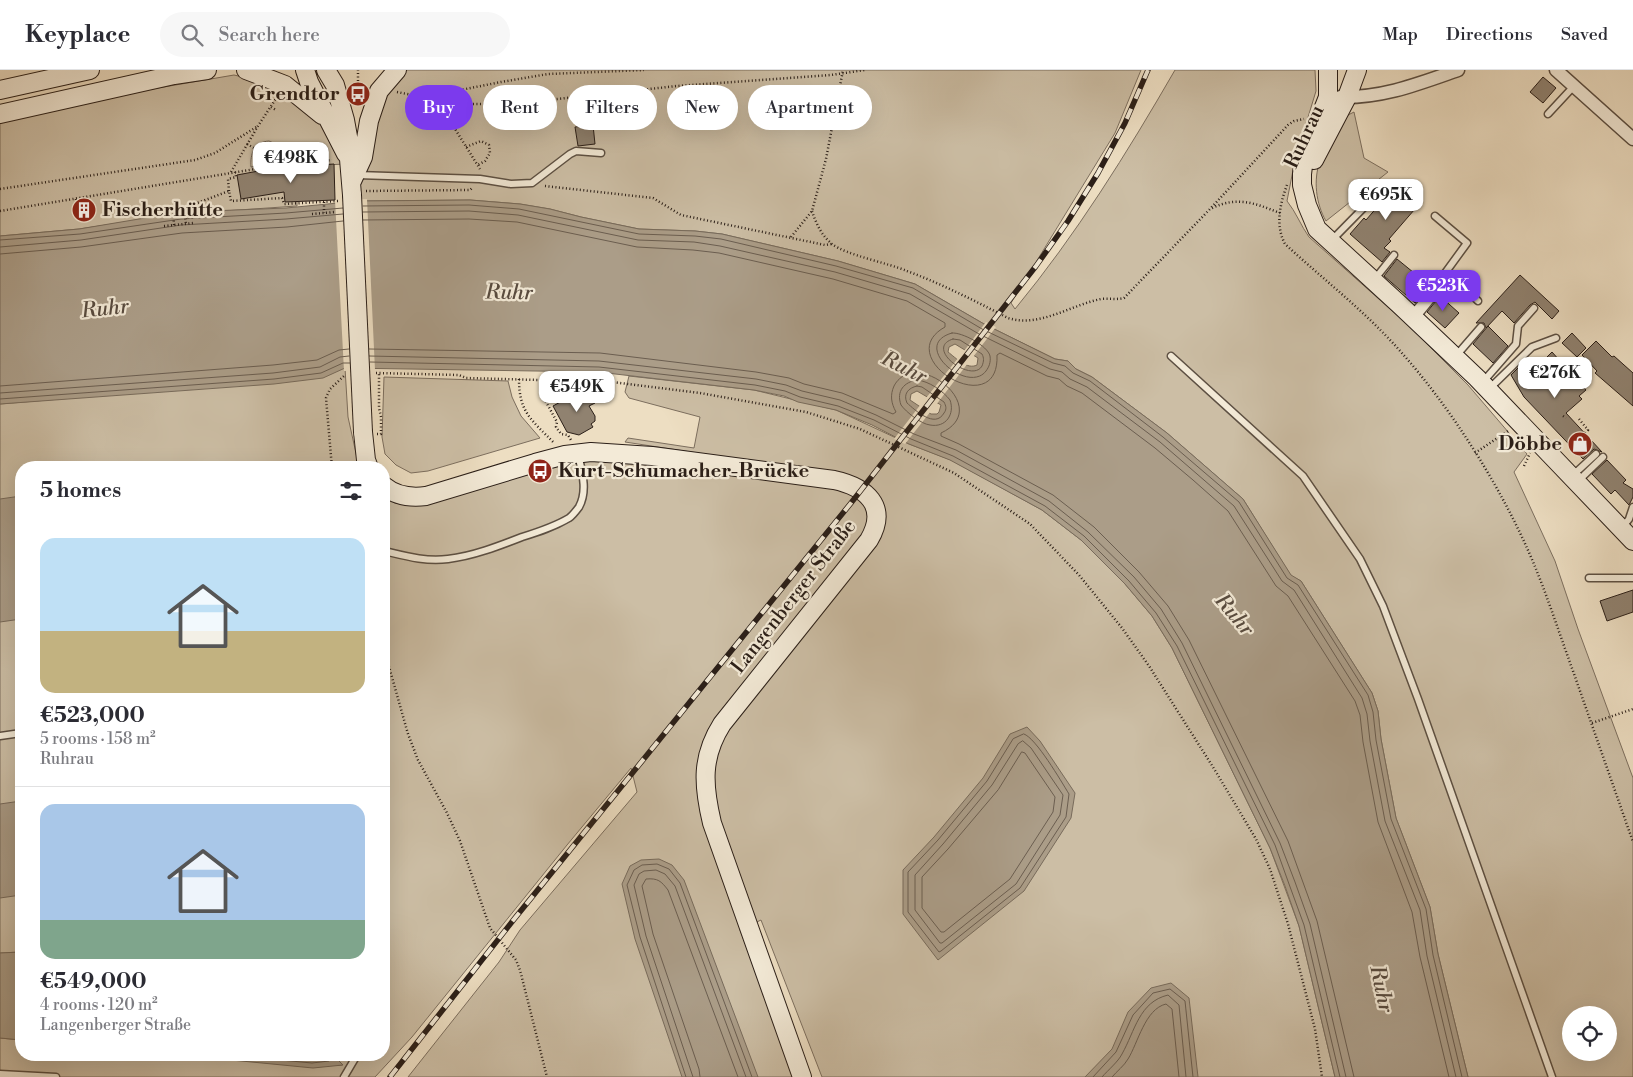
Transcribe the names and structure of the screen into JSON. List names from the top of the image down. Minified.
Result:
{"streets":{"main road":["Ruhrau","Langenberger Straße"]},"water":["Ruhr"],"places":{"bus stop":["Grendtor","Kurt-Schumacher-Brücke"],"building":["Fischerhütte"],"shop":["Döbbe"]},"page":{"header":"Keyplace","search":"Search here","nav":["Map","Directions","Saved"],"chip":["Buy","Rent","Filters","New","Apartment"],"price":["€498K","€695K","€523K","€276K","€549K"],"heading":"5 homes","list":[{"name":"€523,000","note":"5 rooms · 158 m² · Ruhrau"},{"name":"€549,000","note":"4 rooms · 120 m² · Langenberger Straße"}]}}
